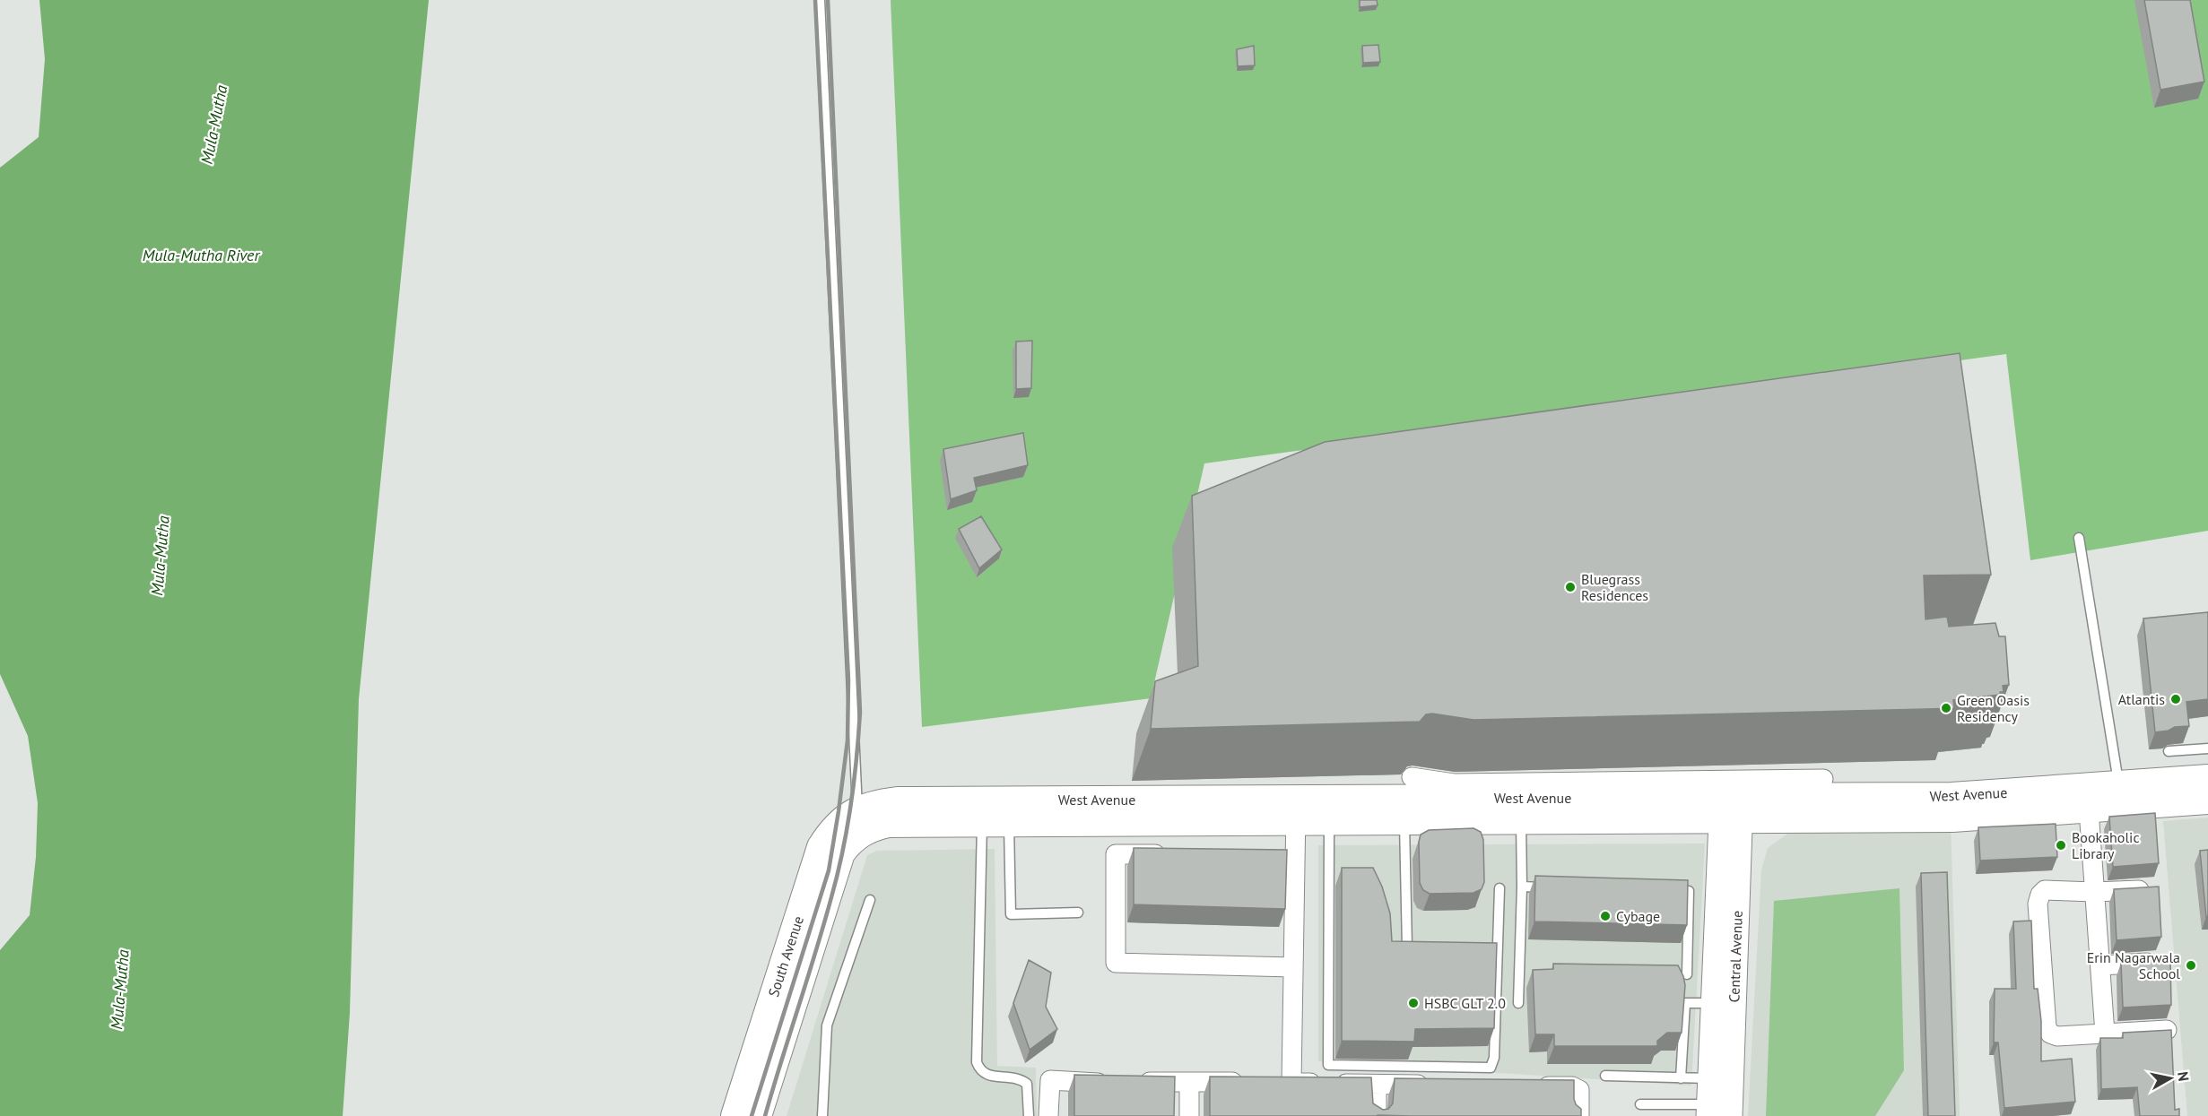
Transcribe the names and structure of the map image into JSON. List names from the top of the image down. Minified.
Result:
{"streets":{"main road":["West Avenue","South Avenue"],"street":["Central Avenue"]},"crossings":[["West Avenue","South Avenue"],["West Avenue","Central Avenue"]],"water":["Mula-Mutha","Mula-Mutha River"],"places":["Bluegrass Residences","Atlantis","Green Oasis Residency","Bookaholic Library","Cybage","Erin Nagarwala School","HSBC GLT 2.0"],"north":"right"}
